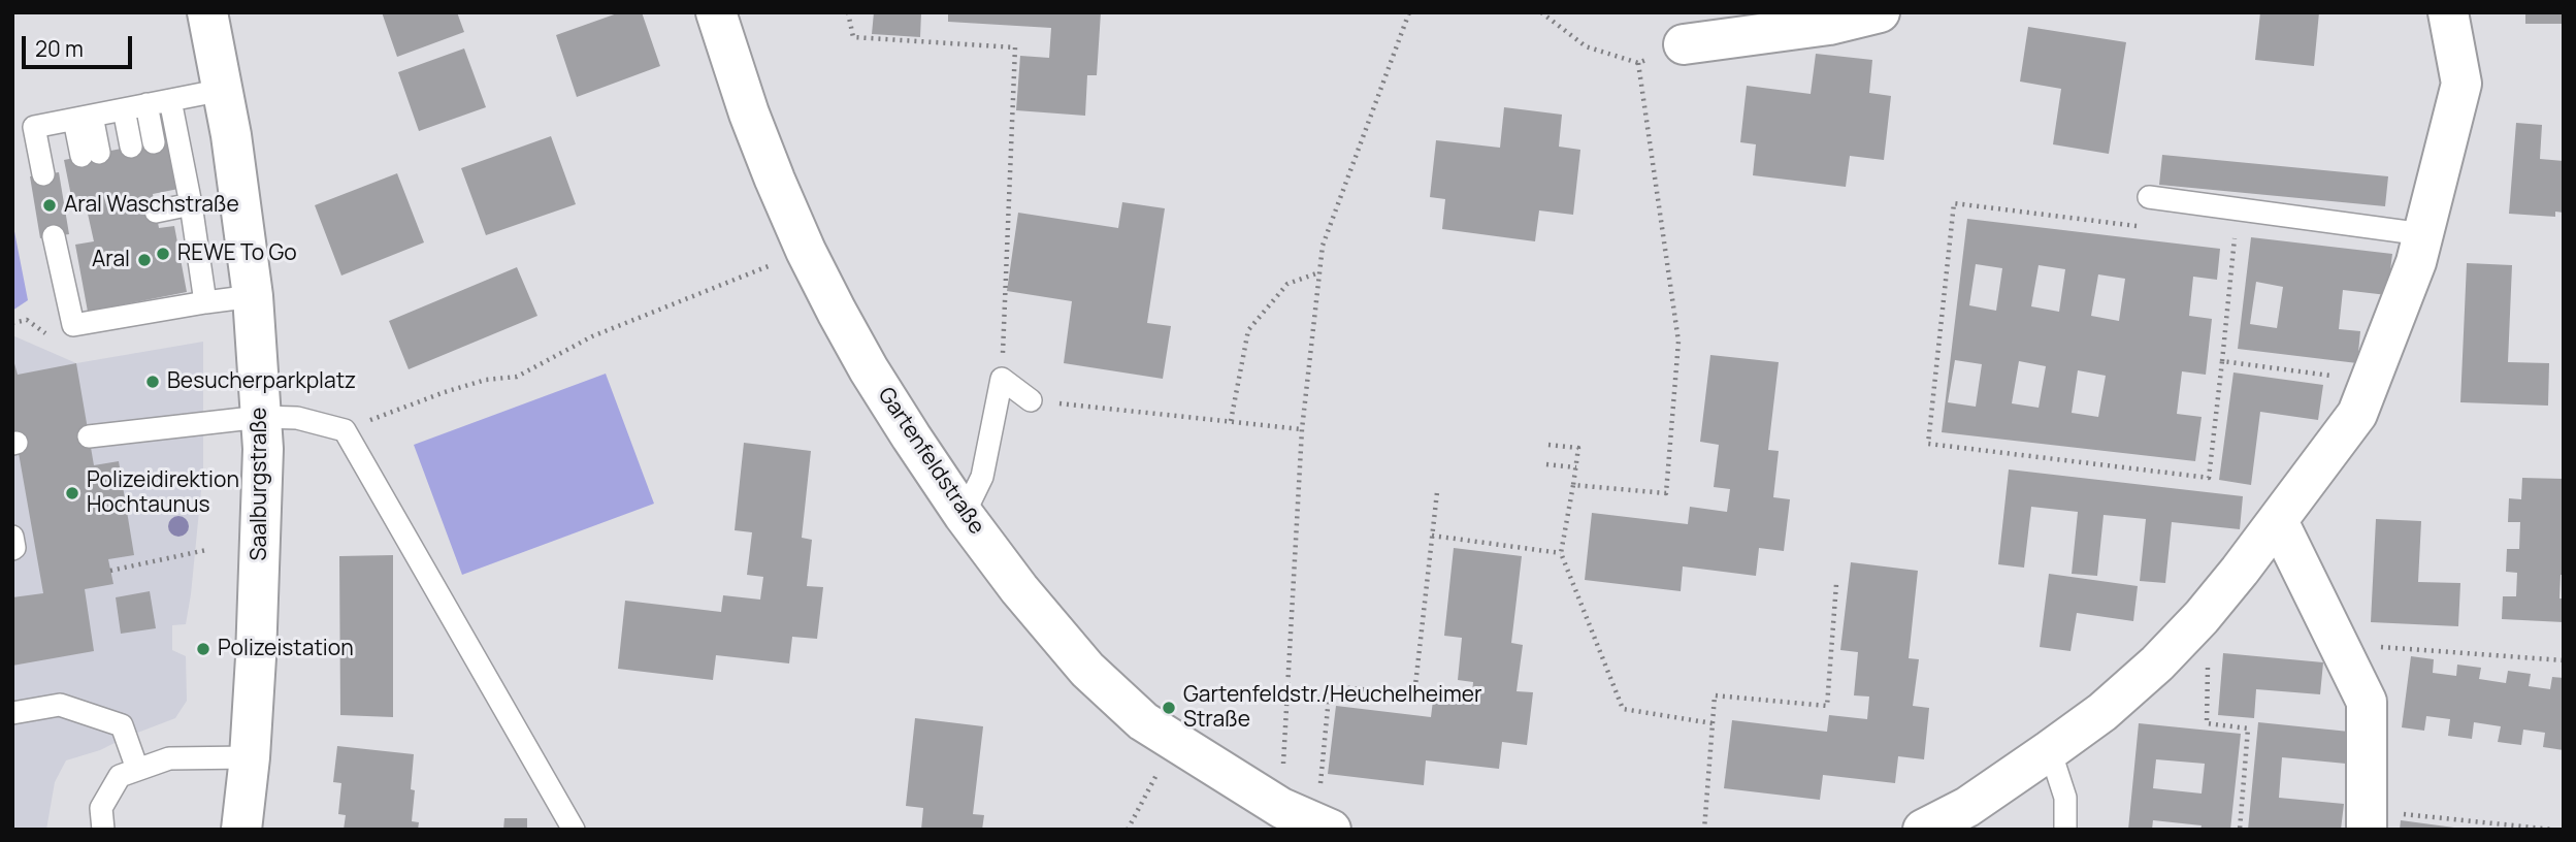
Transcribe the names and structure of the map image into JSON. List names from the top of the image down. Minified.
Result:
{"streets":{"street":["Gartenfeldstraße","Saalburgstraße"]},"places":["Aral Waschstraße","REWE To Go","Aral","Besucherparkplatz","Polizeidirektion Hochtaunus","Polizeistation","Gartenfeldstr./Heuchelheimer Straße"],"scale_bar":"20 m"}
